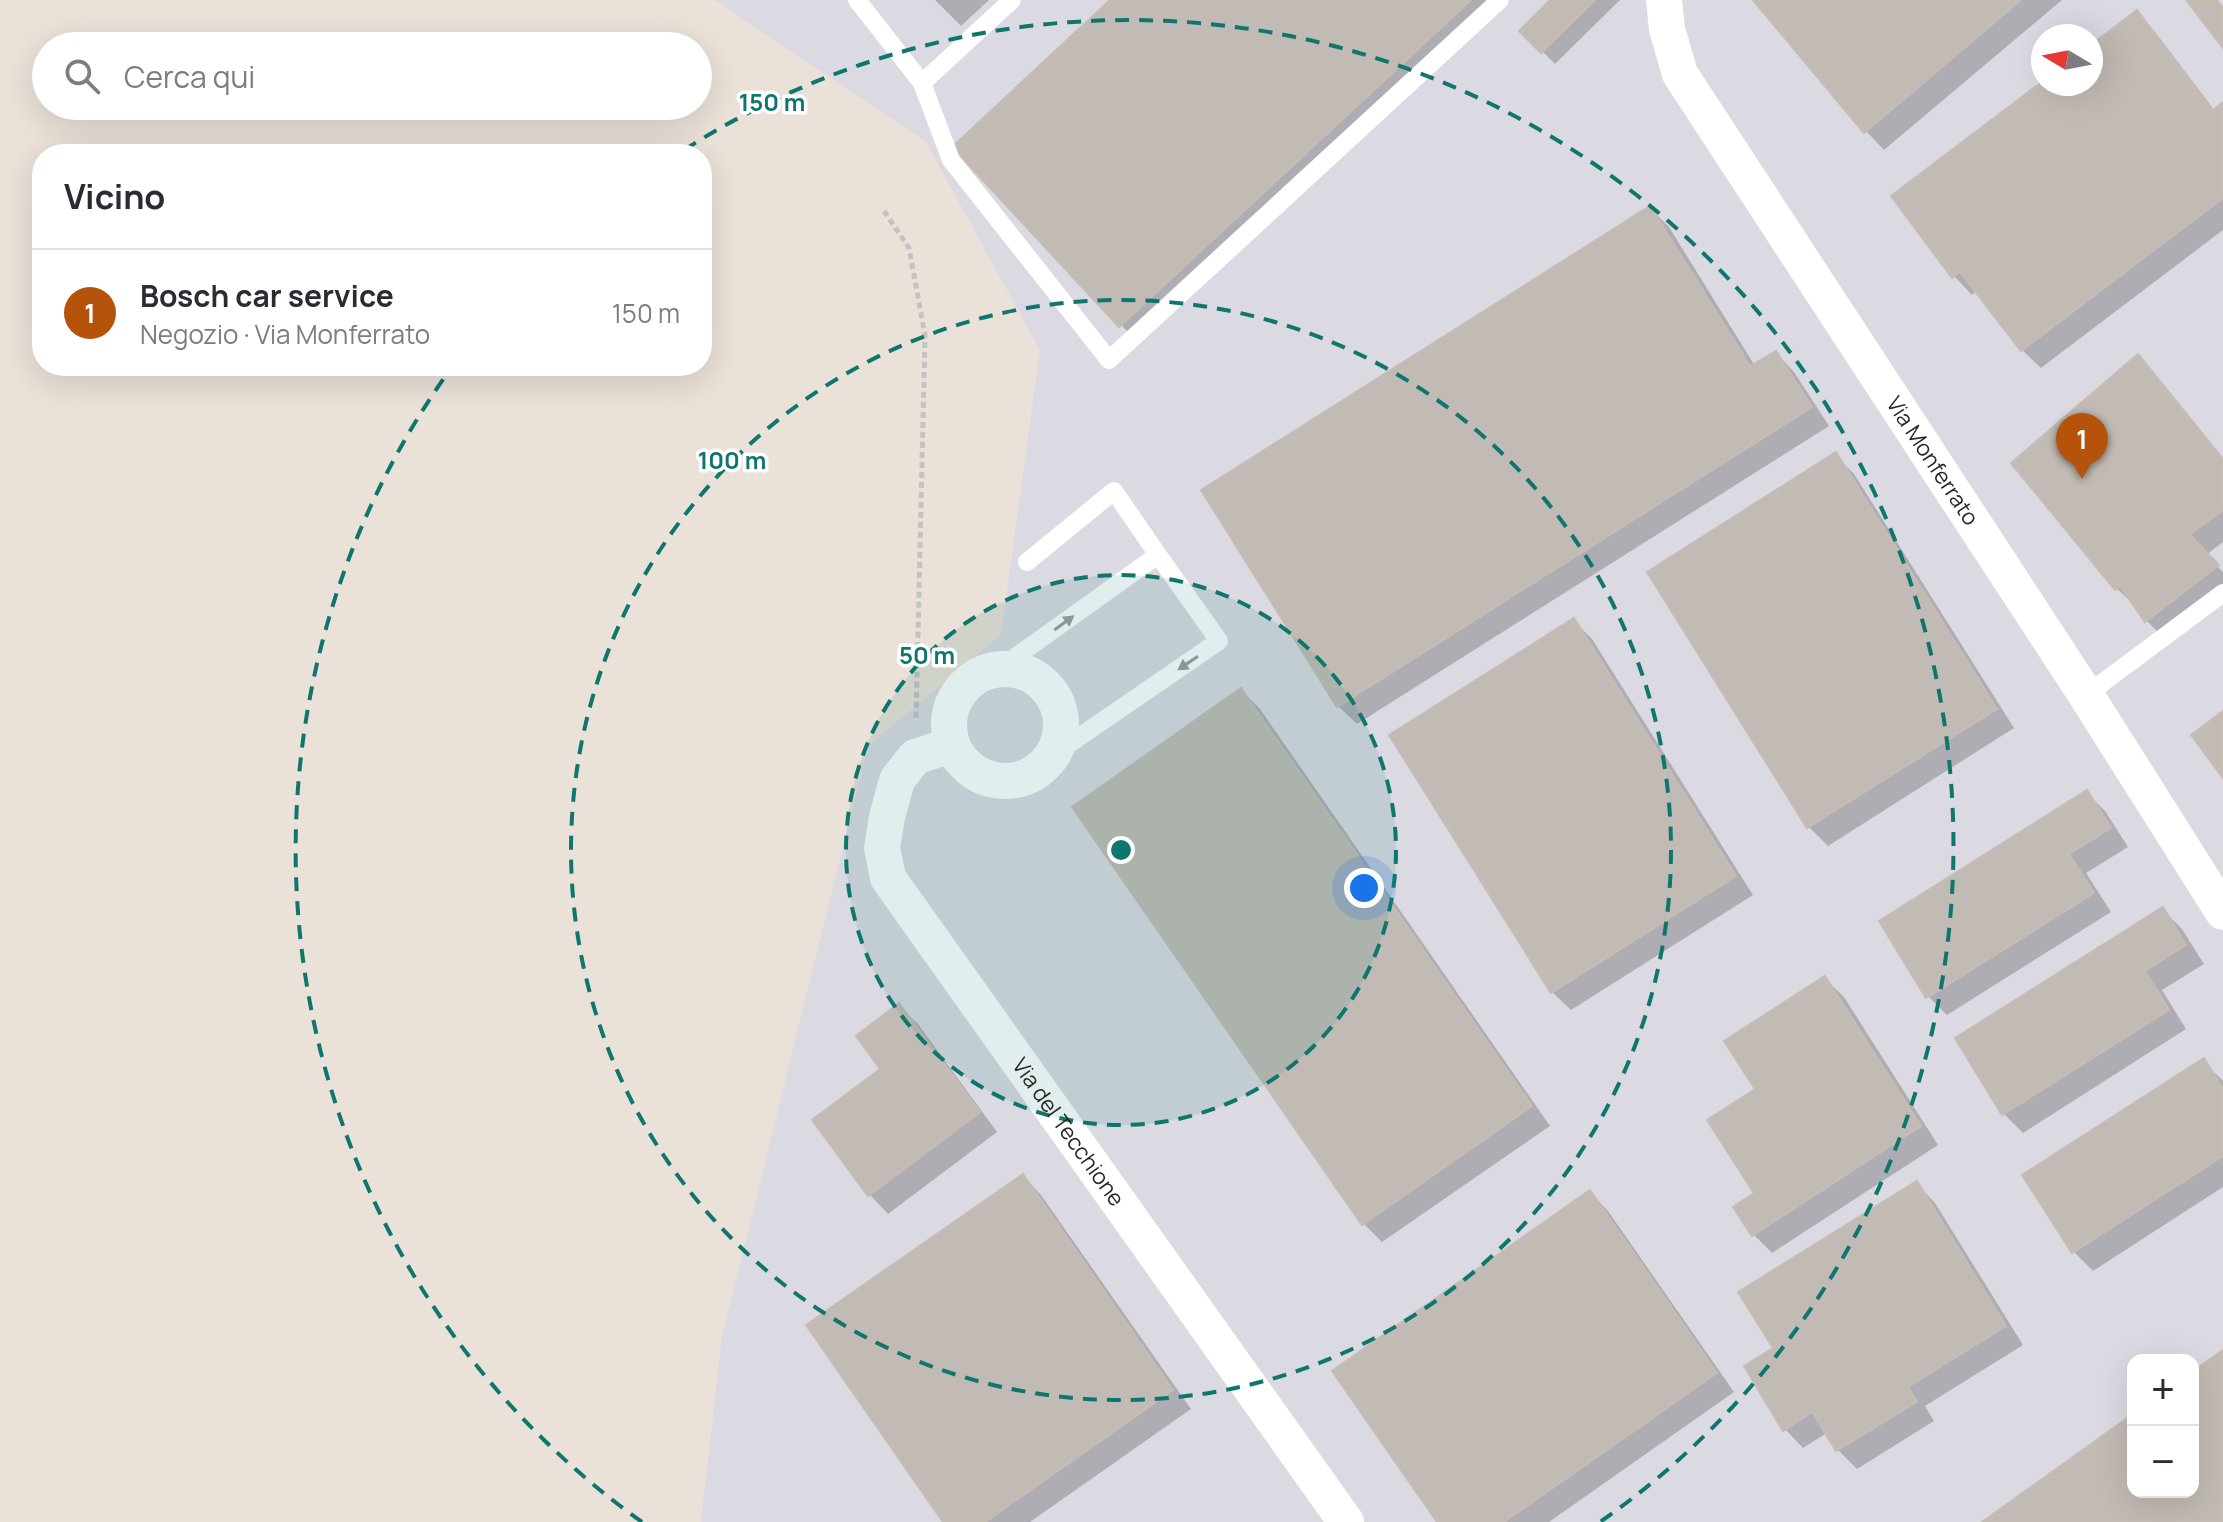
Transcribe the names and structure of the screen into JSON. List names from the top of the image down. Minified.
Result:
{"streets":{"street":["Via Monferrato","Via del Tecchione"]},"north":"left","page":{"search":"Cerca qui","heading":"Vicino","list":[{"mark":"1","name":"Bosch car service","note":"Negozio · Via Monferrato","value":"150 m"}],"pins":"1","map_buttons":["+","−"]},"rings":["150 m","100 m","50 m"]}
